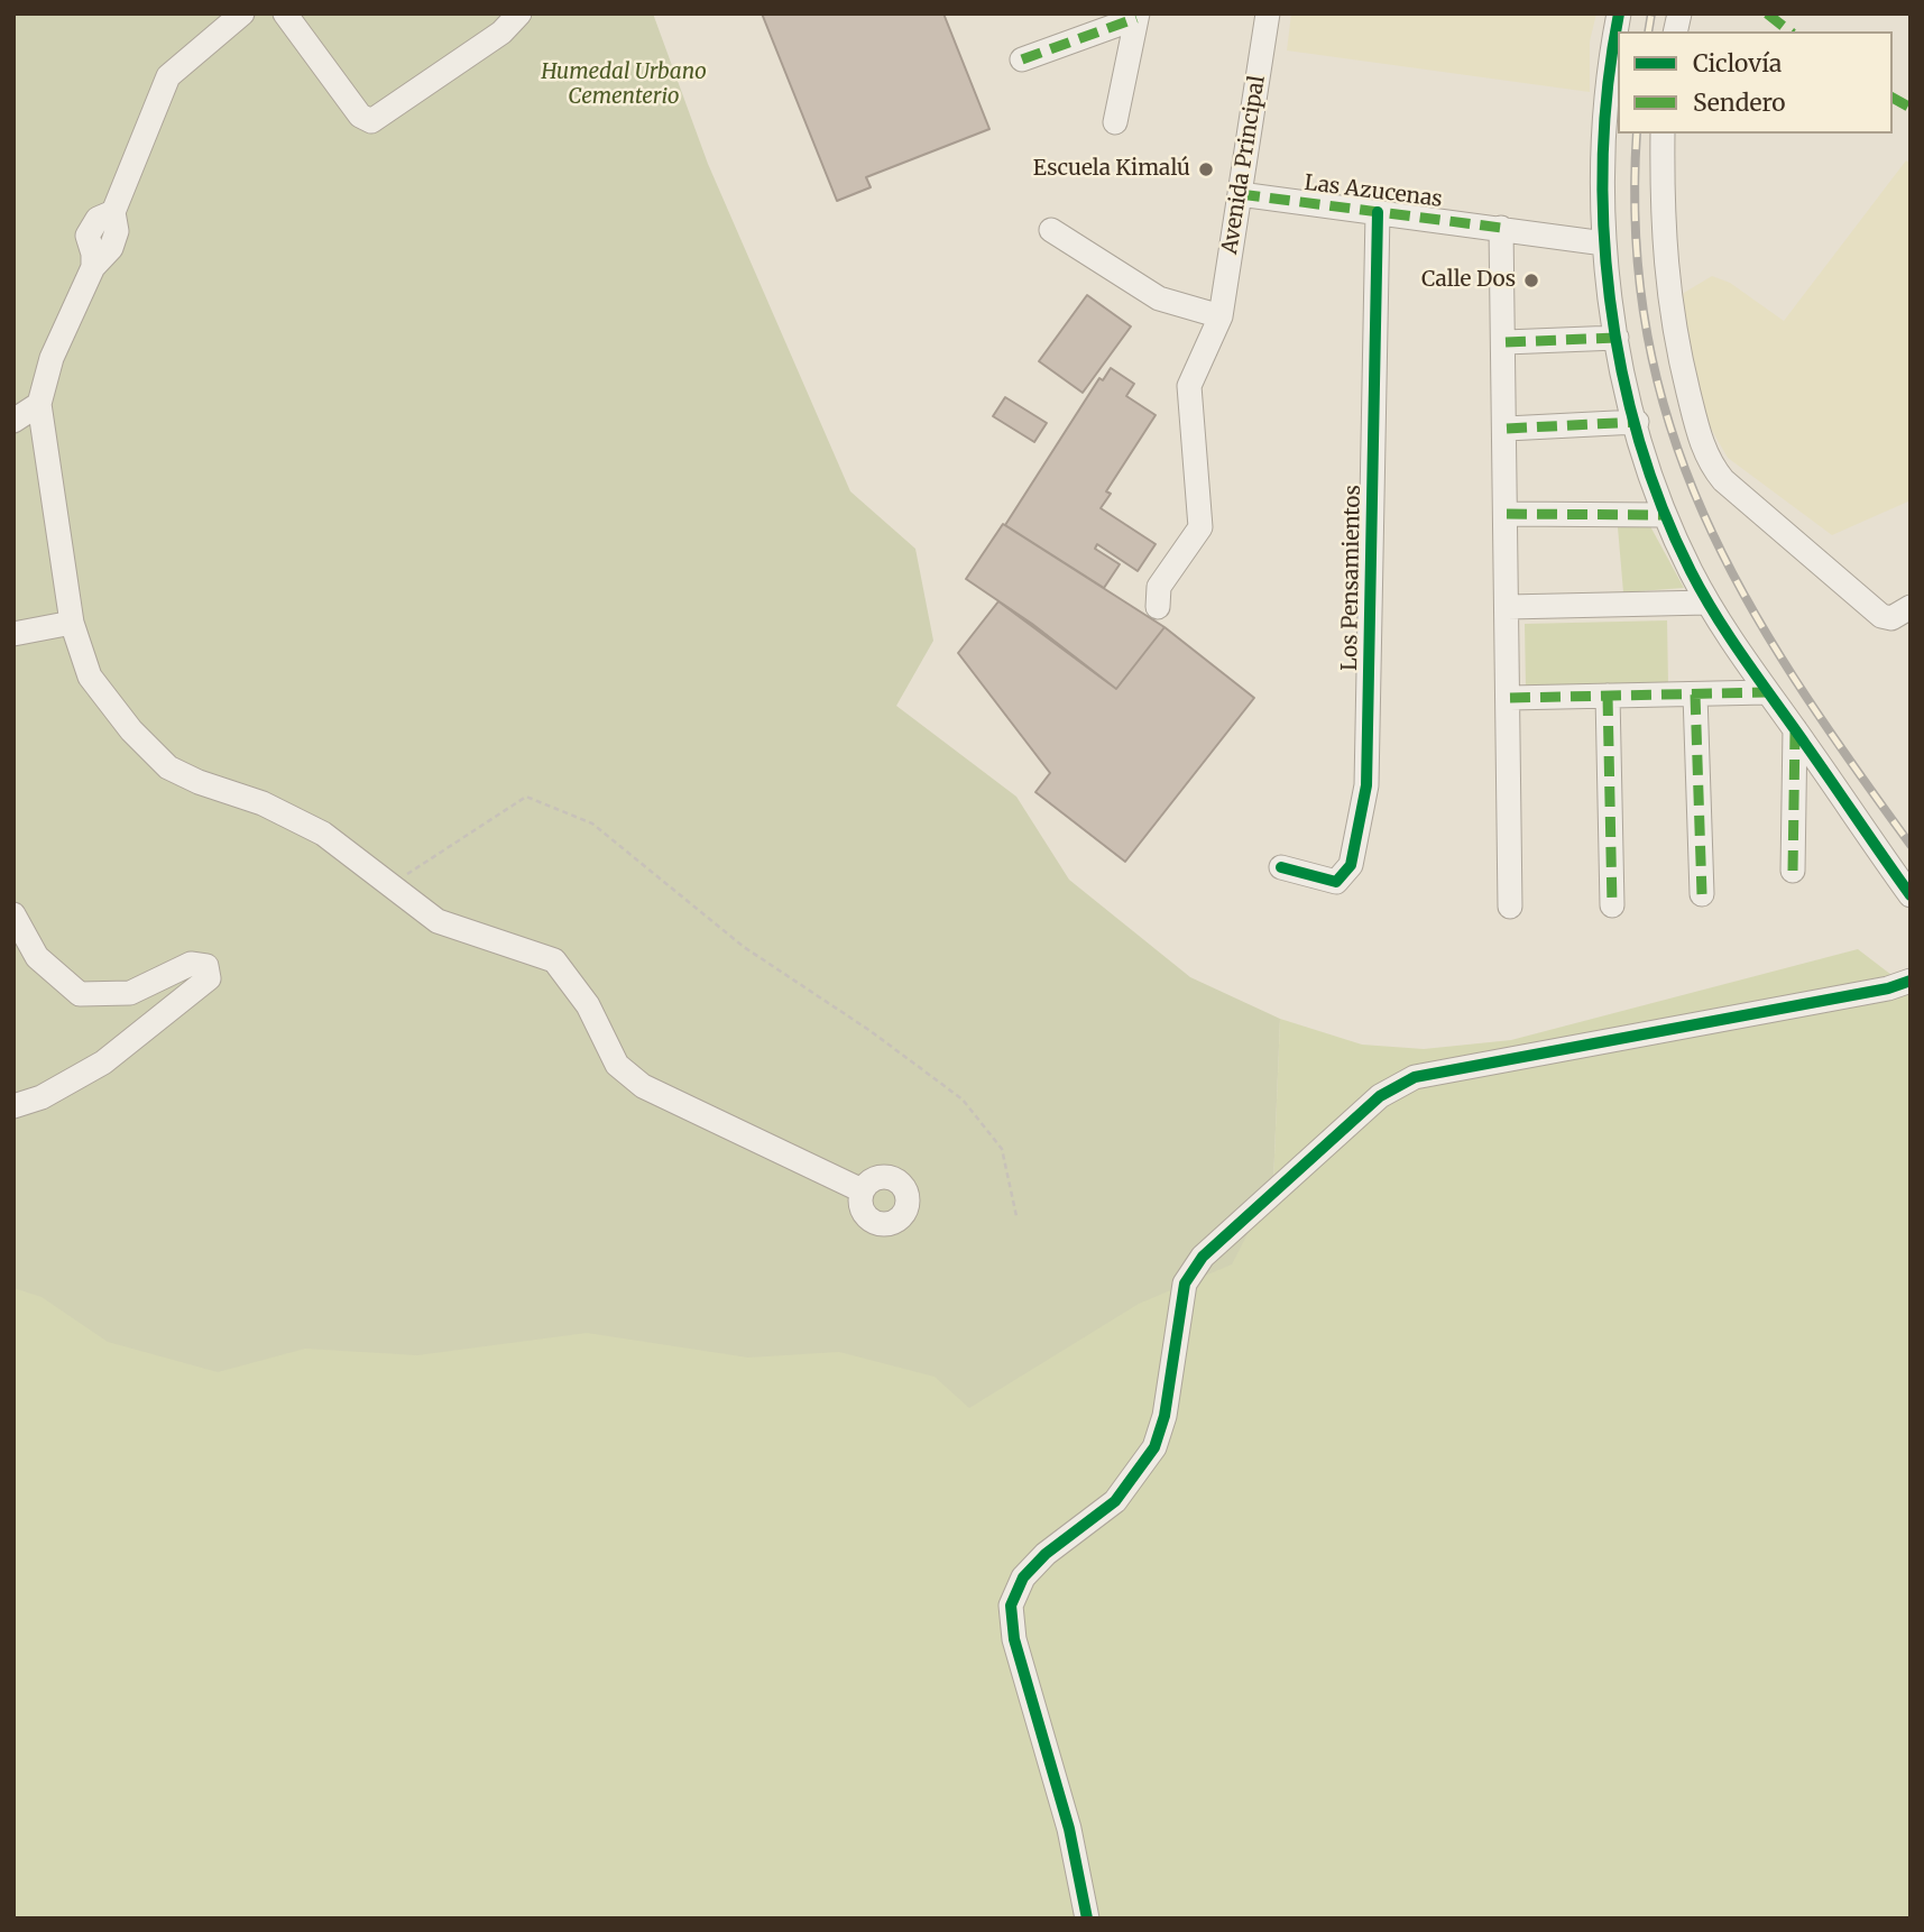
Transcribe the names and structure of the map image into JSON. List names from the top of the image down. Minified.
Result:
{"streets":{"street":["Avenida Principal","Las Azucenas","Los Pensamientos"]},"crossings":[["Avenida Principal","Las Azucenas"],["Las Azucenas","Los Pensamientos"]],"parks":["Humedal Urbano Cementerio"],"places":["Escuela Kimalú","Calle Dos"],"legend":["Ciclovía","Sendero"]}
